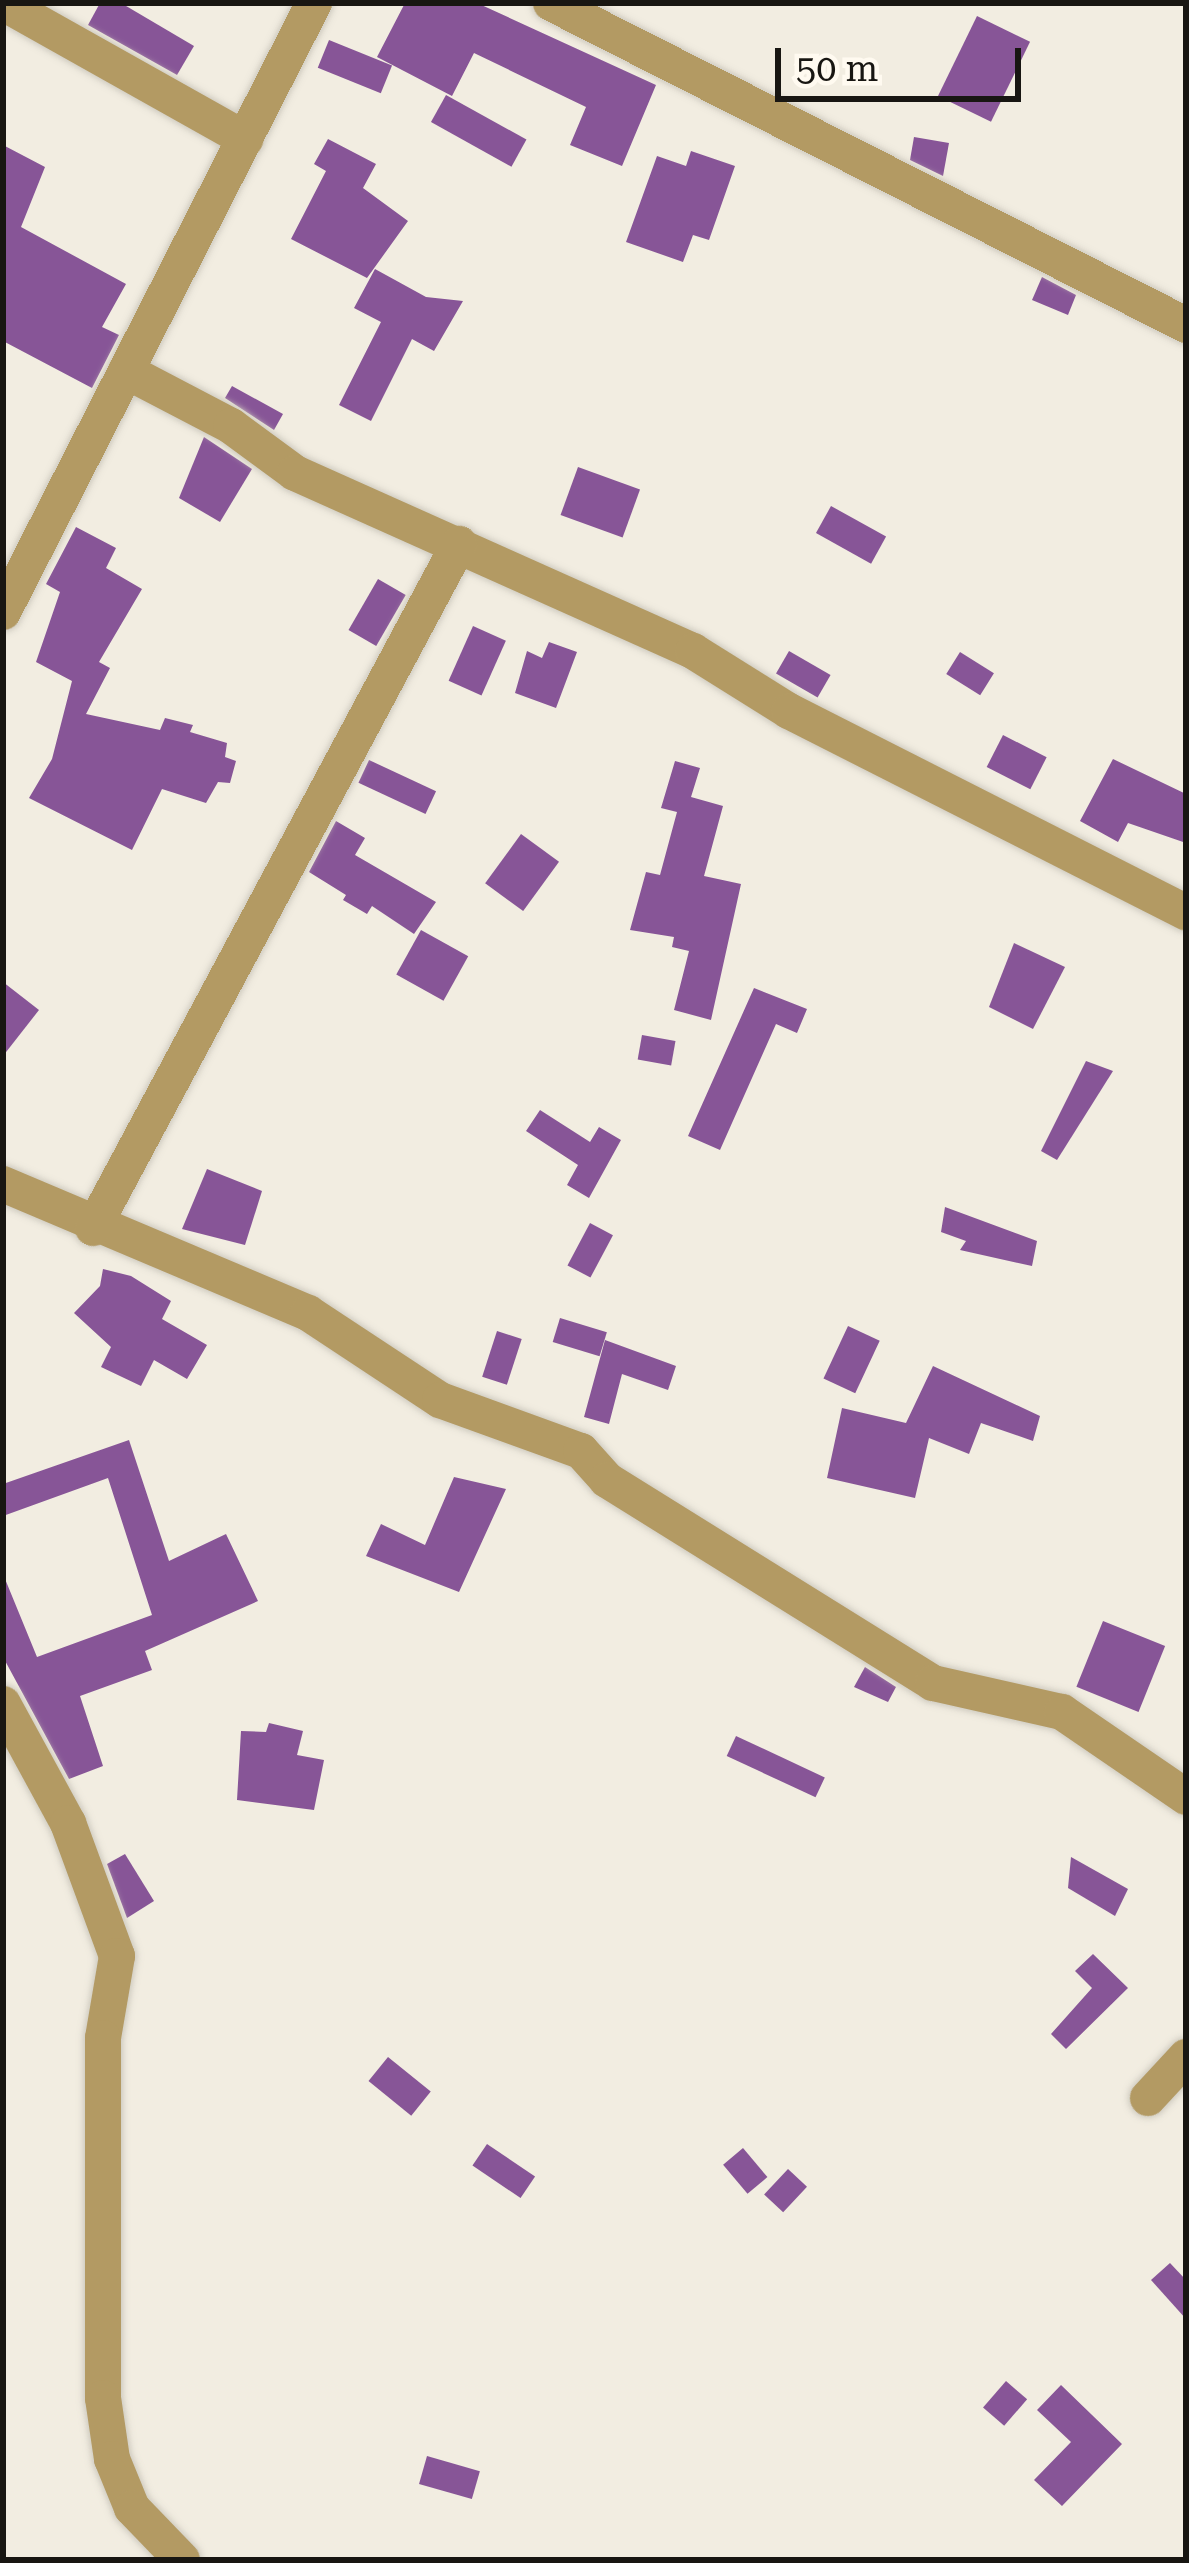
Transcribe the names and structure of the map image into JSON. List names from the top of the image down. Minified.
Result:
{"scale_bar":"50 m"}
